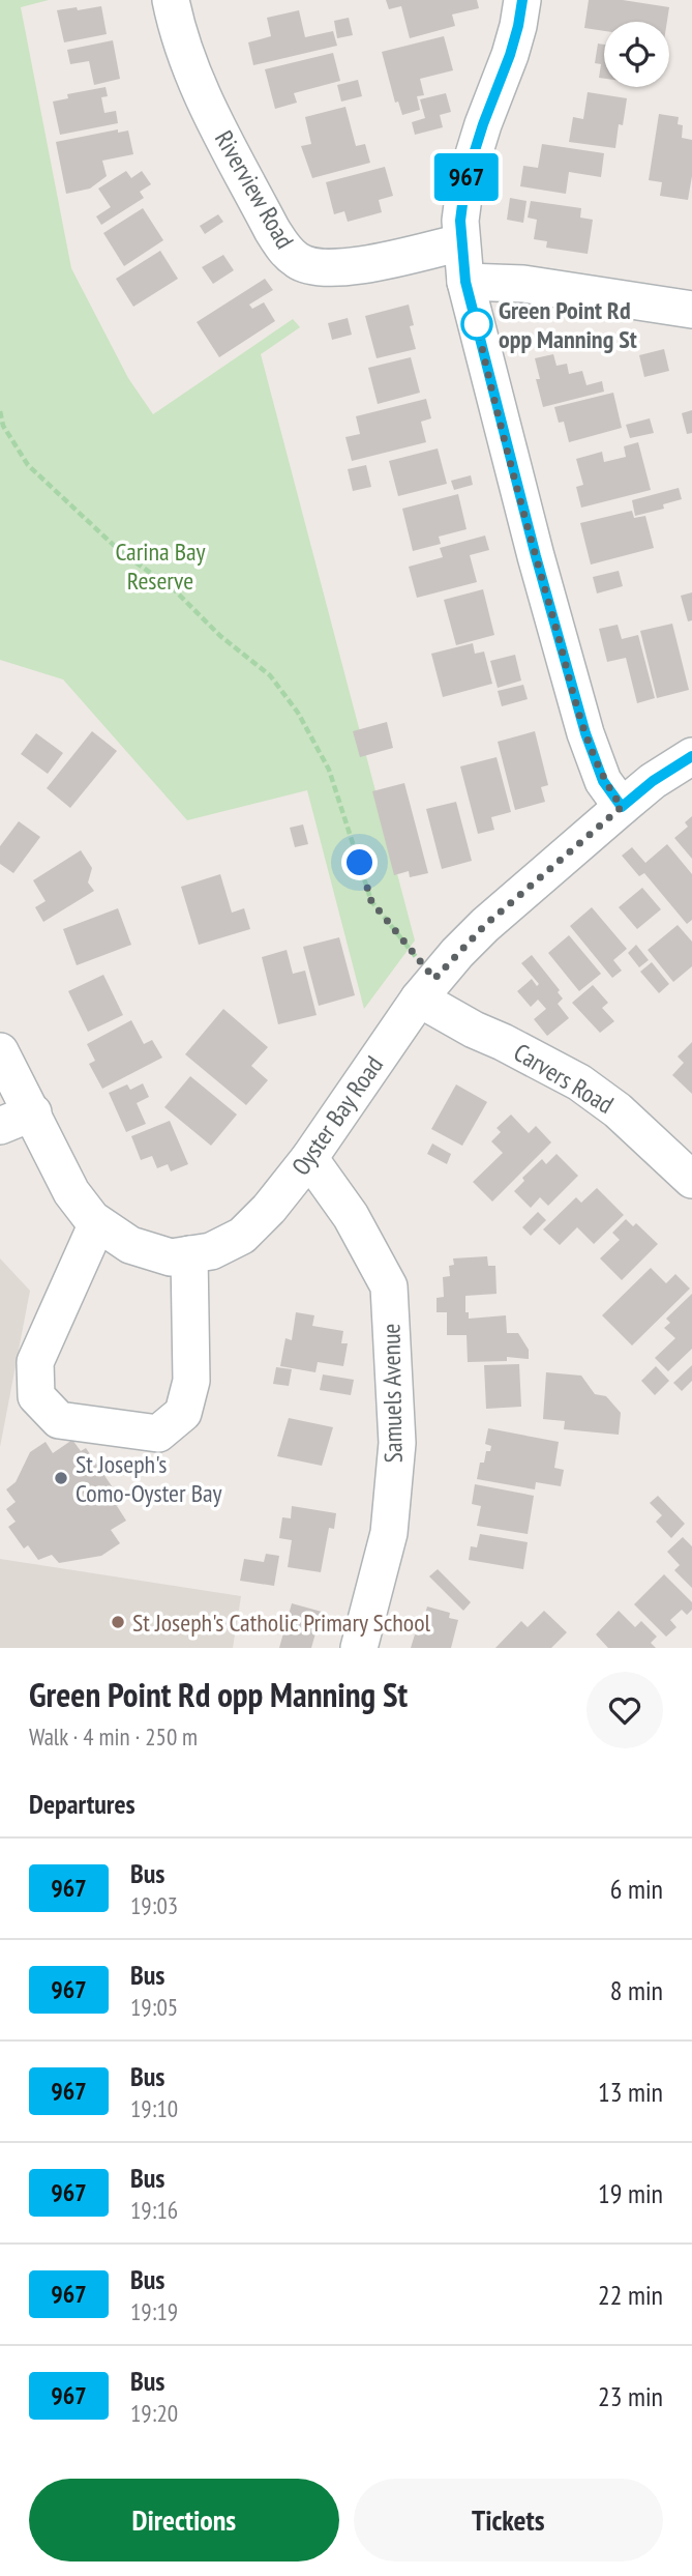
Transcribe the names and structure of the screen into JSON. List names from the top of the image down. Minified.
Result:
{"streets":{"street":["Riverview Road","Carvers Road","Oyster Bay Road","Samuels Avenue"]},"crossings":[["Carvers Road","Oyster Bay Road"],["Oyster Bay Road","Samuels Avenue"]],"parks":["Carina Bay Reserve"],"places":["Green Point Rd opp Manning St","St Joseph's Como-Oyster Bay","St Joseph's Catholic Primary School"],"lines":["bus line 967"],"page":{"on_map":"967","heading":[["Green Point Rd opp Manning St","Walk · 4 min · 250 m"],"Departures"],"list":[{"mark":"967","name":"Bus","note":"19:03","value":"6 min"},{"mark":"967","name":"Bus","note":"19:05","value":"8 min"},{"mark":"967","name":"Bus","note":"19:10","value":"13 min"},{"mark":"967","name":"Bus","note":"19:16","value":"19 min"},{"mark":"967","name":"Bus","note":"19:19","value":"22 min"},{"mark":"967","name":"Bus","note":"19:20","value":"23 min"}],"buttons":["Directions","Tickets"]}}
